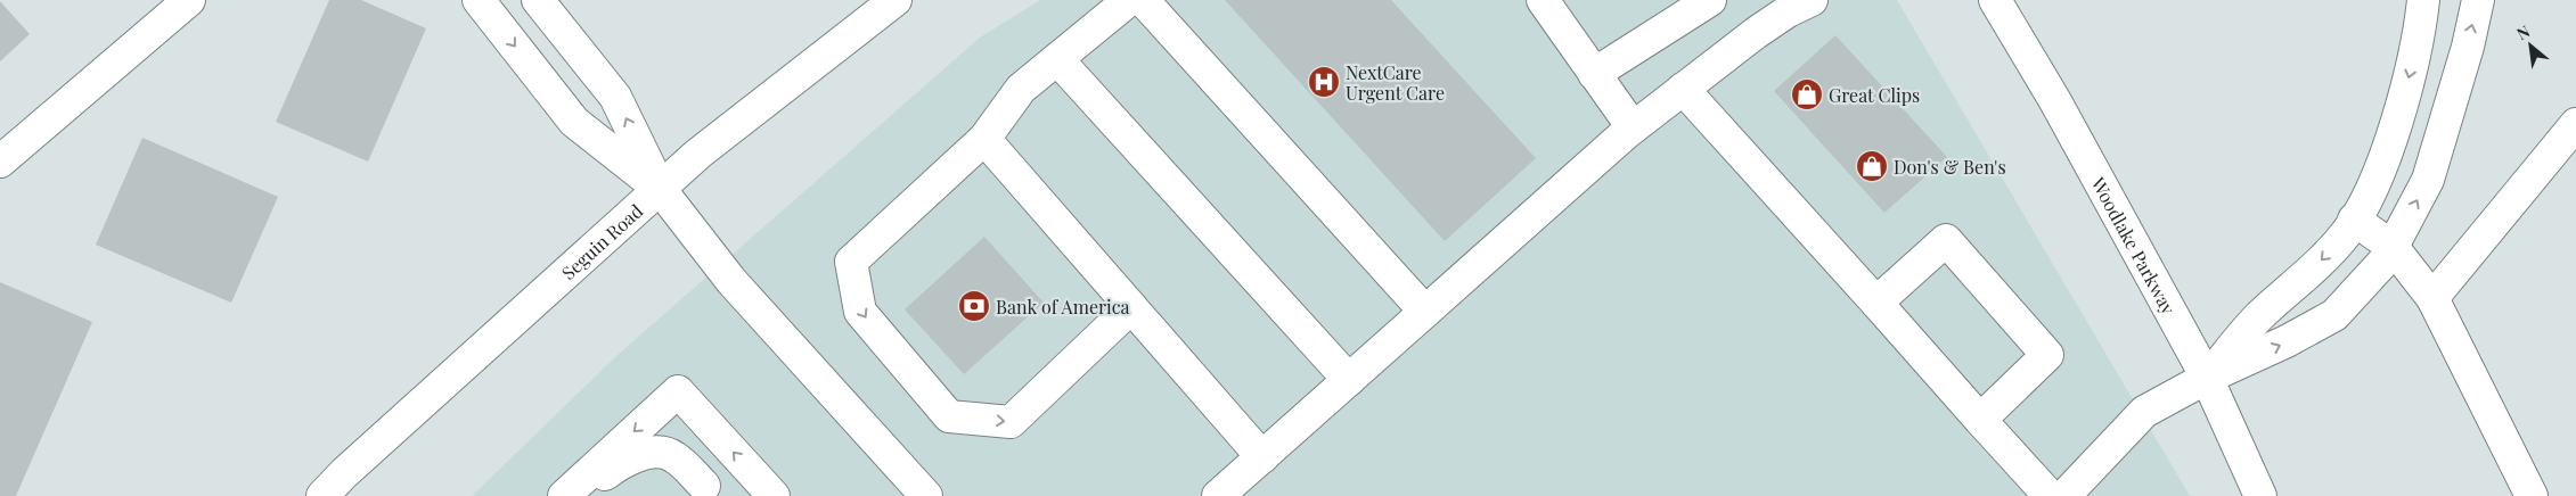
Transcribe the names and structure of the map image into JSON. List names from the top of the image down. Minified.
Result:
{"streets":{"main road":["Seguin Road","Woodlake Parkway"]},"places":{"hospital":["NextCare Urgent Care"],"shop":["Great Clips","Don's & Ben's"],"bank":["Bank of America"]},"north":"top left"}
